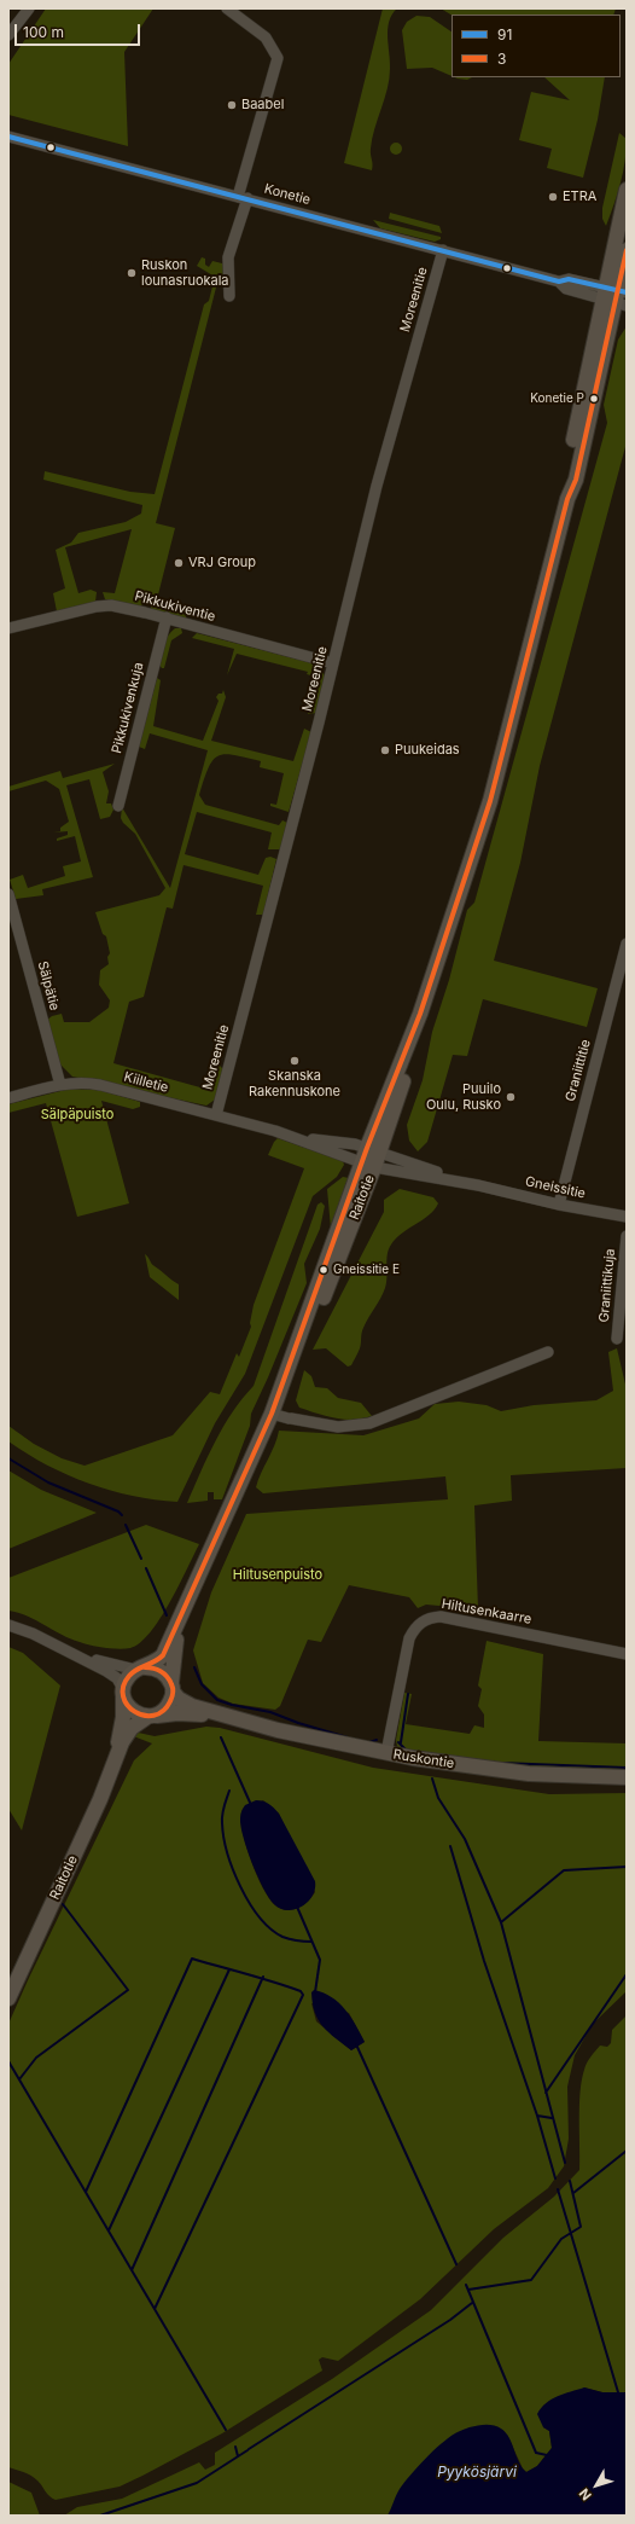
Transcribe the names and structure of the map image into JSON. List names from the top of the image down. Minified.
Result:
{"streets":{"main road":["Raitotie","Ruskontie"],"street":["Konetie","Moreenitie","Pikkukiventie","Pikkukivenkuja","Sälpätie","Graniittitie","Kiilletie","Gneissitie","Graniittikuja","Hiltusenkaarre"]},"crossings":[["Konetie","Moreenitie"],["Konetie","Raitotie"],["Moreenitie","Pikkukiventie"],["Moreenitie","Kiilletie"],["Pikkukiventie","Pikkukivenkuja"],["Sälpätie","Kiilletie"],["Graniittitie","Gneissitie"],["Kiilletie","Gneissitie"],["Kiilletie","Raitotie"],["Gneissitie","Raitotie"],["Raitotie","Ruskontie"],["Hiltusenkaarre","Ruskontie"]],"water":["Pyykösjärvi"],"parks":["Sälpäpuisto","Hiltusenpuisto"],"places":["Baabel","ETRA","Ruskon lounasruokala","Konetie P","VRJ Group","Puukeidas","Skanska Rakennuskone","Puuilo Oulu, Rusko","Gneissitie E"],"lines":["transit line 91","transit line 3"],"legend":["91","3"],"scale_bar":"100 m","north":"bottom left"}
